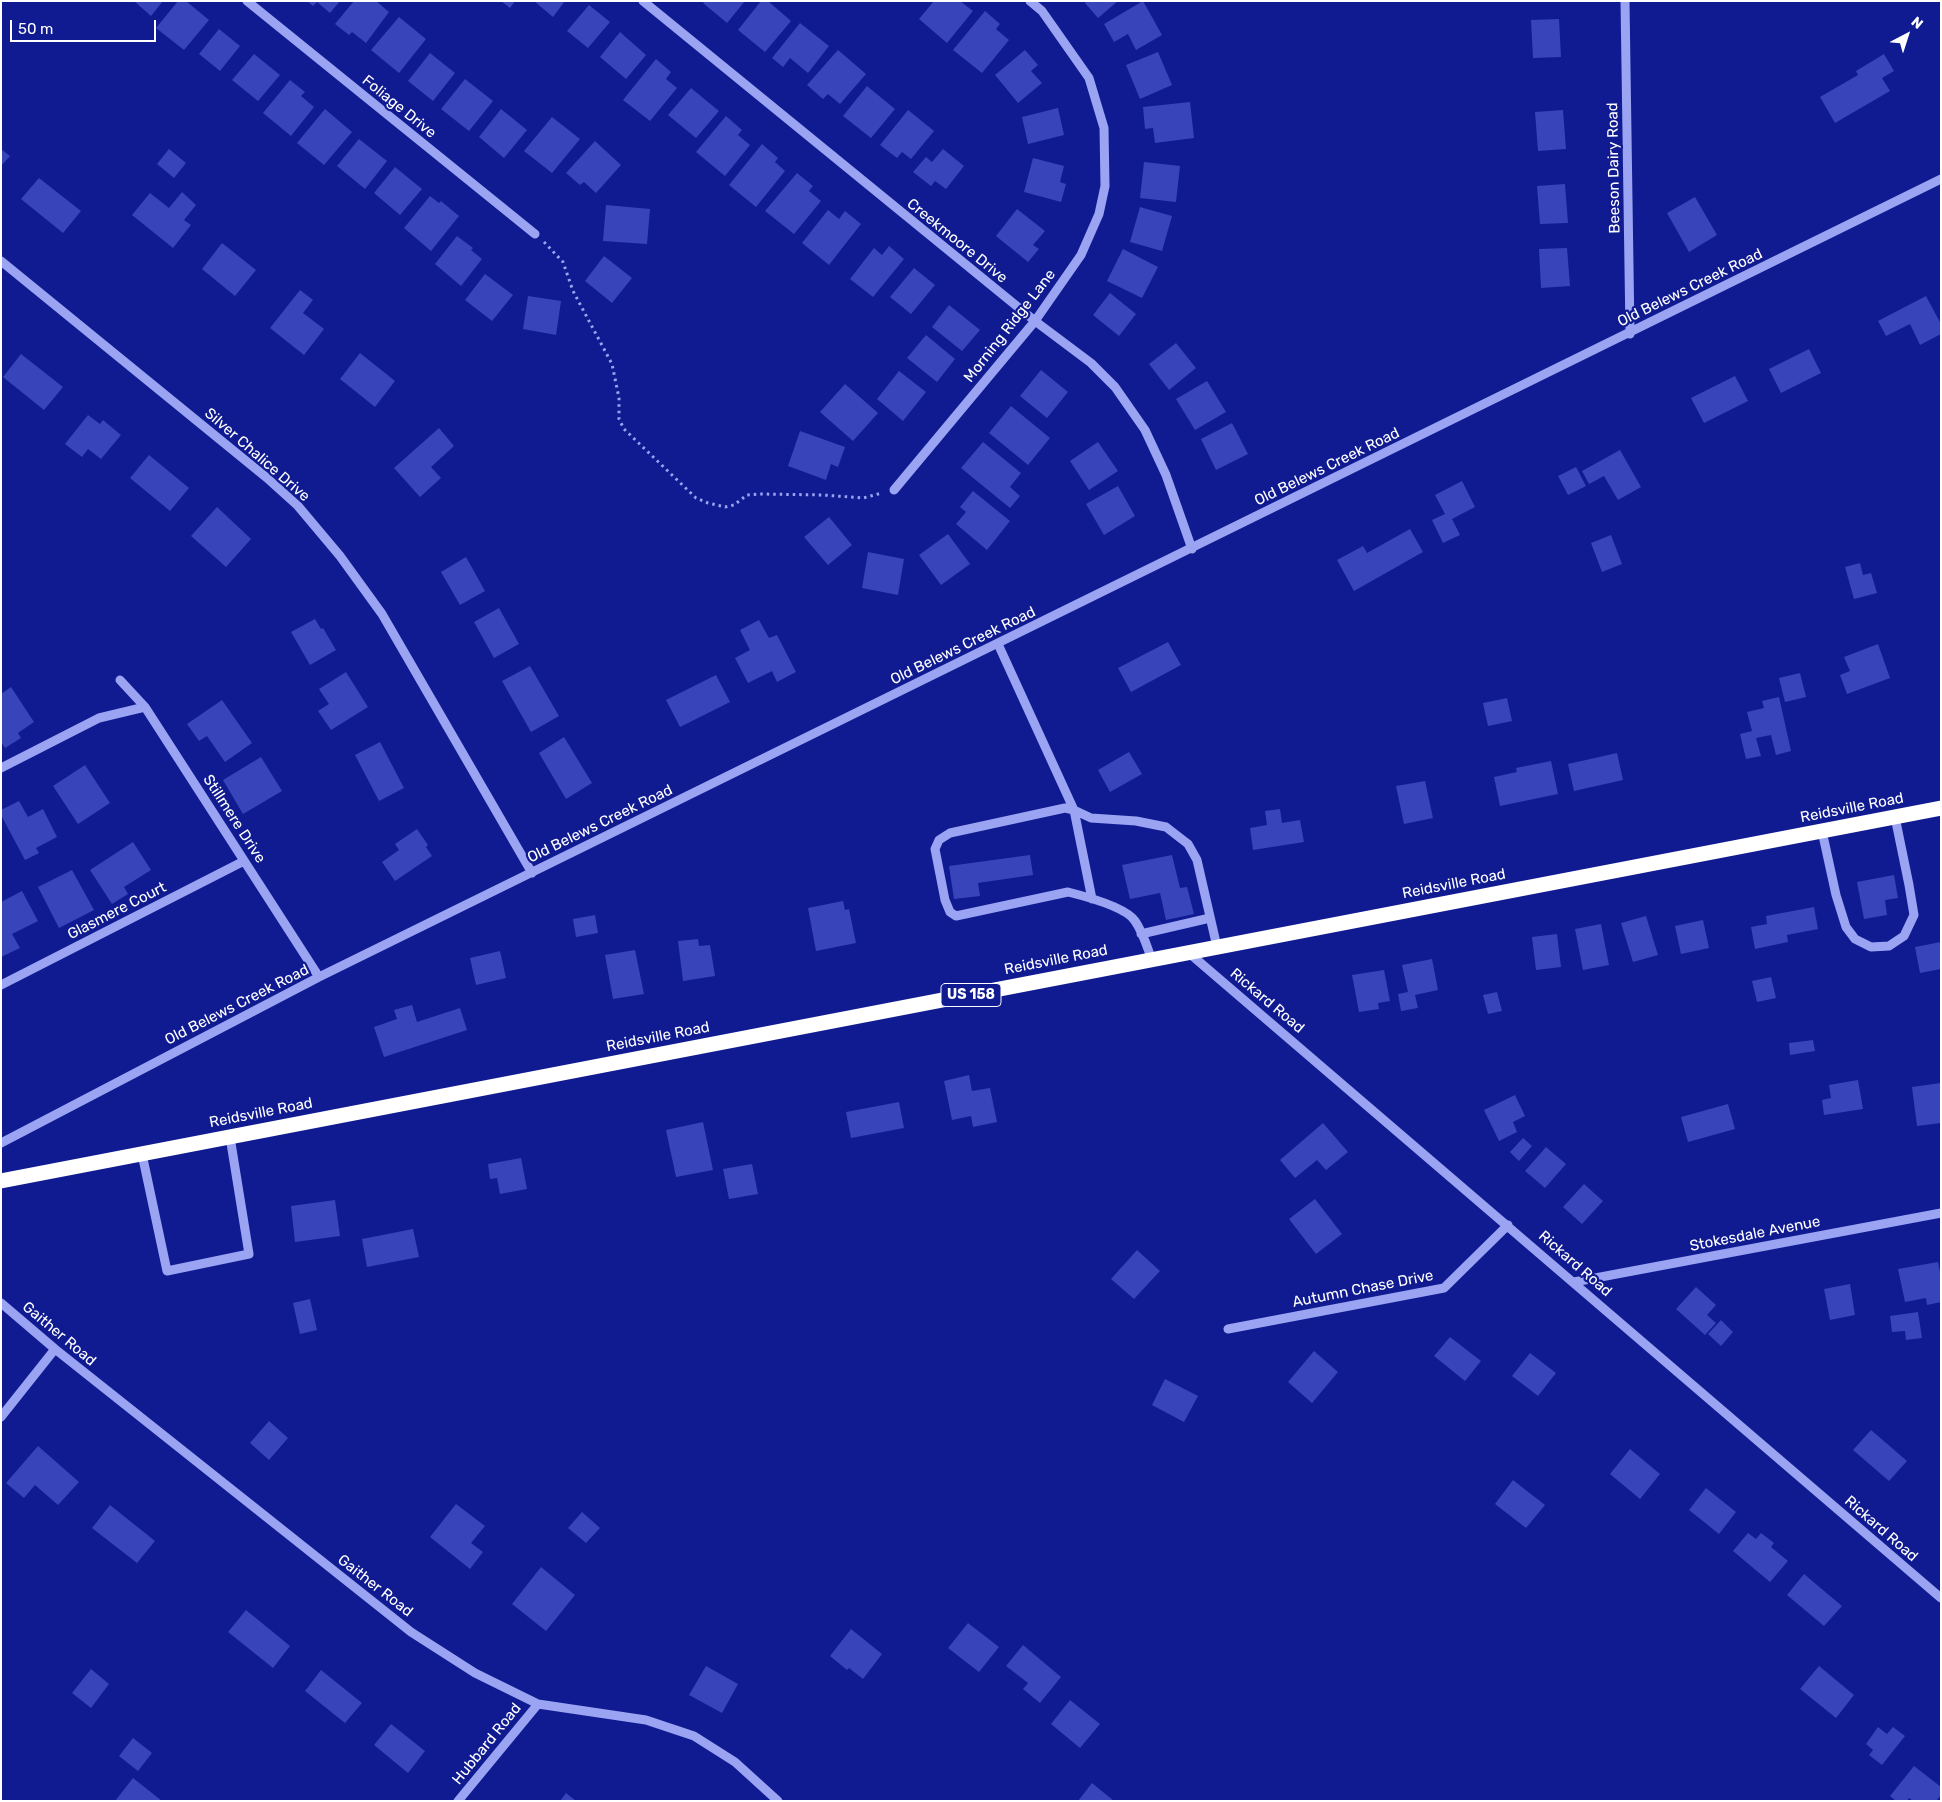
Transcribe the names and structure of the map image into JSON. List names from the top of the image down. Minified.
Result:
{"streets":{"highway":["Reidsville Road","US 158"],"street":["Foliage Drive","Beeson Dairy Road","Creekmoore Drive","Old Belews Creek Road","Morning Ridge Lane","Silver Chalice Drive","Stillmere Drive","Glasmere Court","Rickard Road","Stokesdale Avenue","Autumn Chase Drive","Gaither Road","Hubbard Road"]},"crossings":[["Beeson Dairy Road","Old Belews Creek Road"],["Creekmoore Drive","Old Belews Creek Road"],["Creekmoore Drive","Morning Ridge Lane"],["Old Belews Creek Road","Silver Chalice Drive"],["Old Belews Creek Road","Stillmere Drive"],["Reidsville Road","Rickard Road"],["Stillmere Drive","Glasmere Court"],["Rickard Road","Stokesdale Avenue"],["Rickard Road","Autumn Chase Drive"],["Gaither Road","Hubbard Road"]],"scale_bar":"50 m","north":"top right"}
